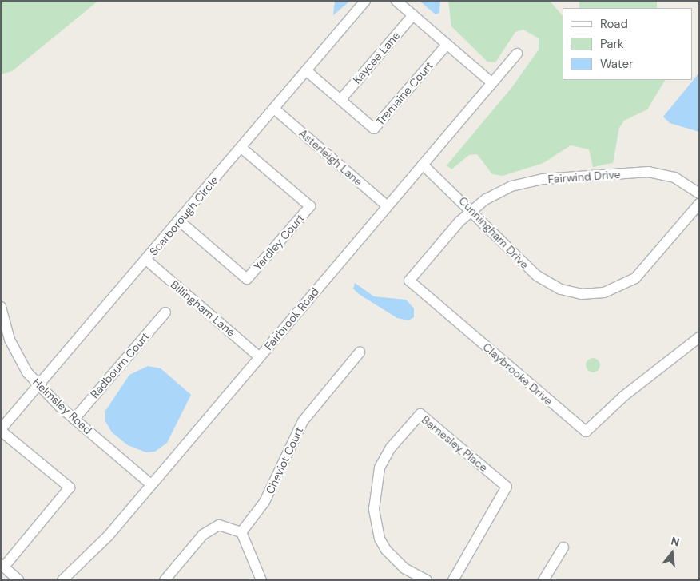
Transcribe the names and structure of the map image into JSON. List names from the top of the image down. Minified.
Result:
{"streets":{"street":["Kaycee Lane","Tremaine Court","Asterleigh Lane","Fairwind Drive","Scarborough Circle","Cunningham Drive","Yardley Court","Billingham Lane","Fairbrook Road","Radbourn Court","Claybrooke Drive","Helmsley Road","Barnesley Place","Cheviot Court"]},"crossings":[["Kaycee Lane","Tremaine Court"],["Tremaine Court","Scarborough Circle"],["Asterleigh Lane","Scarborough Circle"],["Asterleigh Lane","Fairbrook Road"],["Fairwind Drive","Cunningham Drive"],["Fairwind Drive","Claybrooke Drive"],["Scarborough Circle","Yardley Court"],["Scarborough Circle","Billingham Lane"],["Scarborough Circle","Helmsley Road"],["Cunningham Drive","Fairbrook Road"],["Cunningham Drive","Claybrooke Drive"],["Billingham Lane","Fairbrook Road"],["Fairbrook Road","Helmsley Road"],["Radbourn Court","Helmsley Road"]],"legend":["Road","Park","Water"],"north":"top"}
